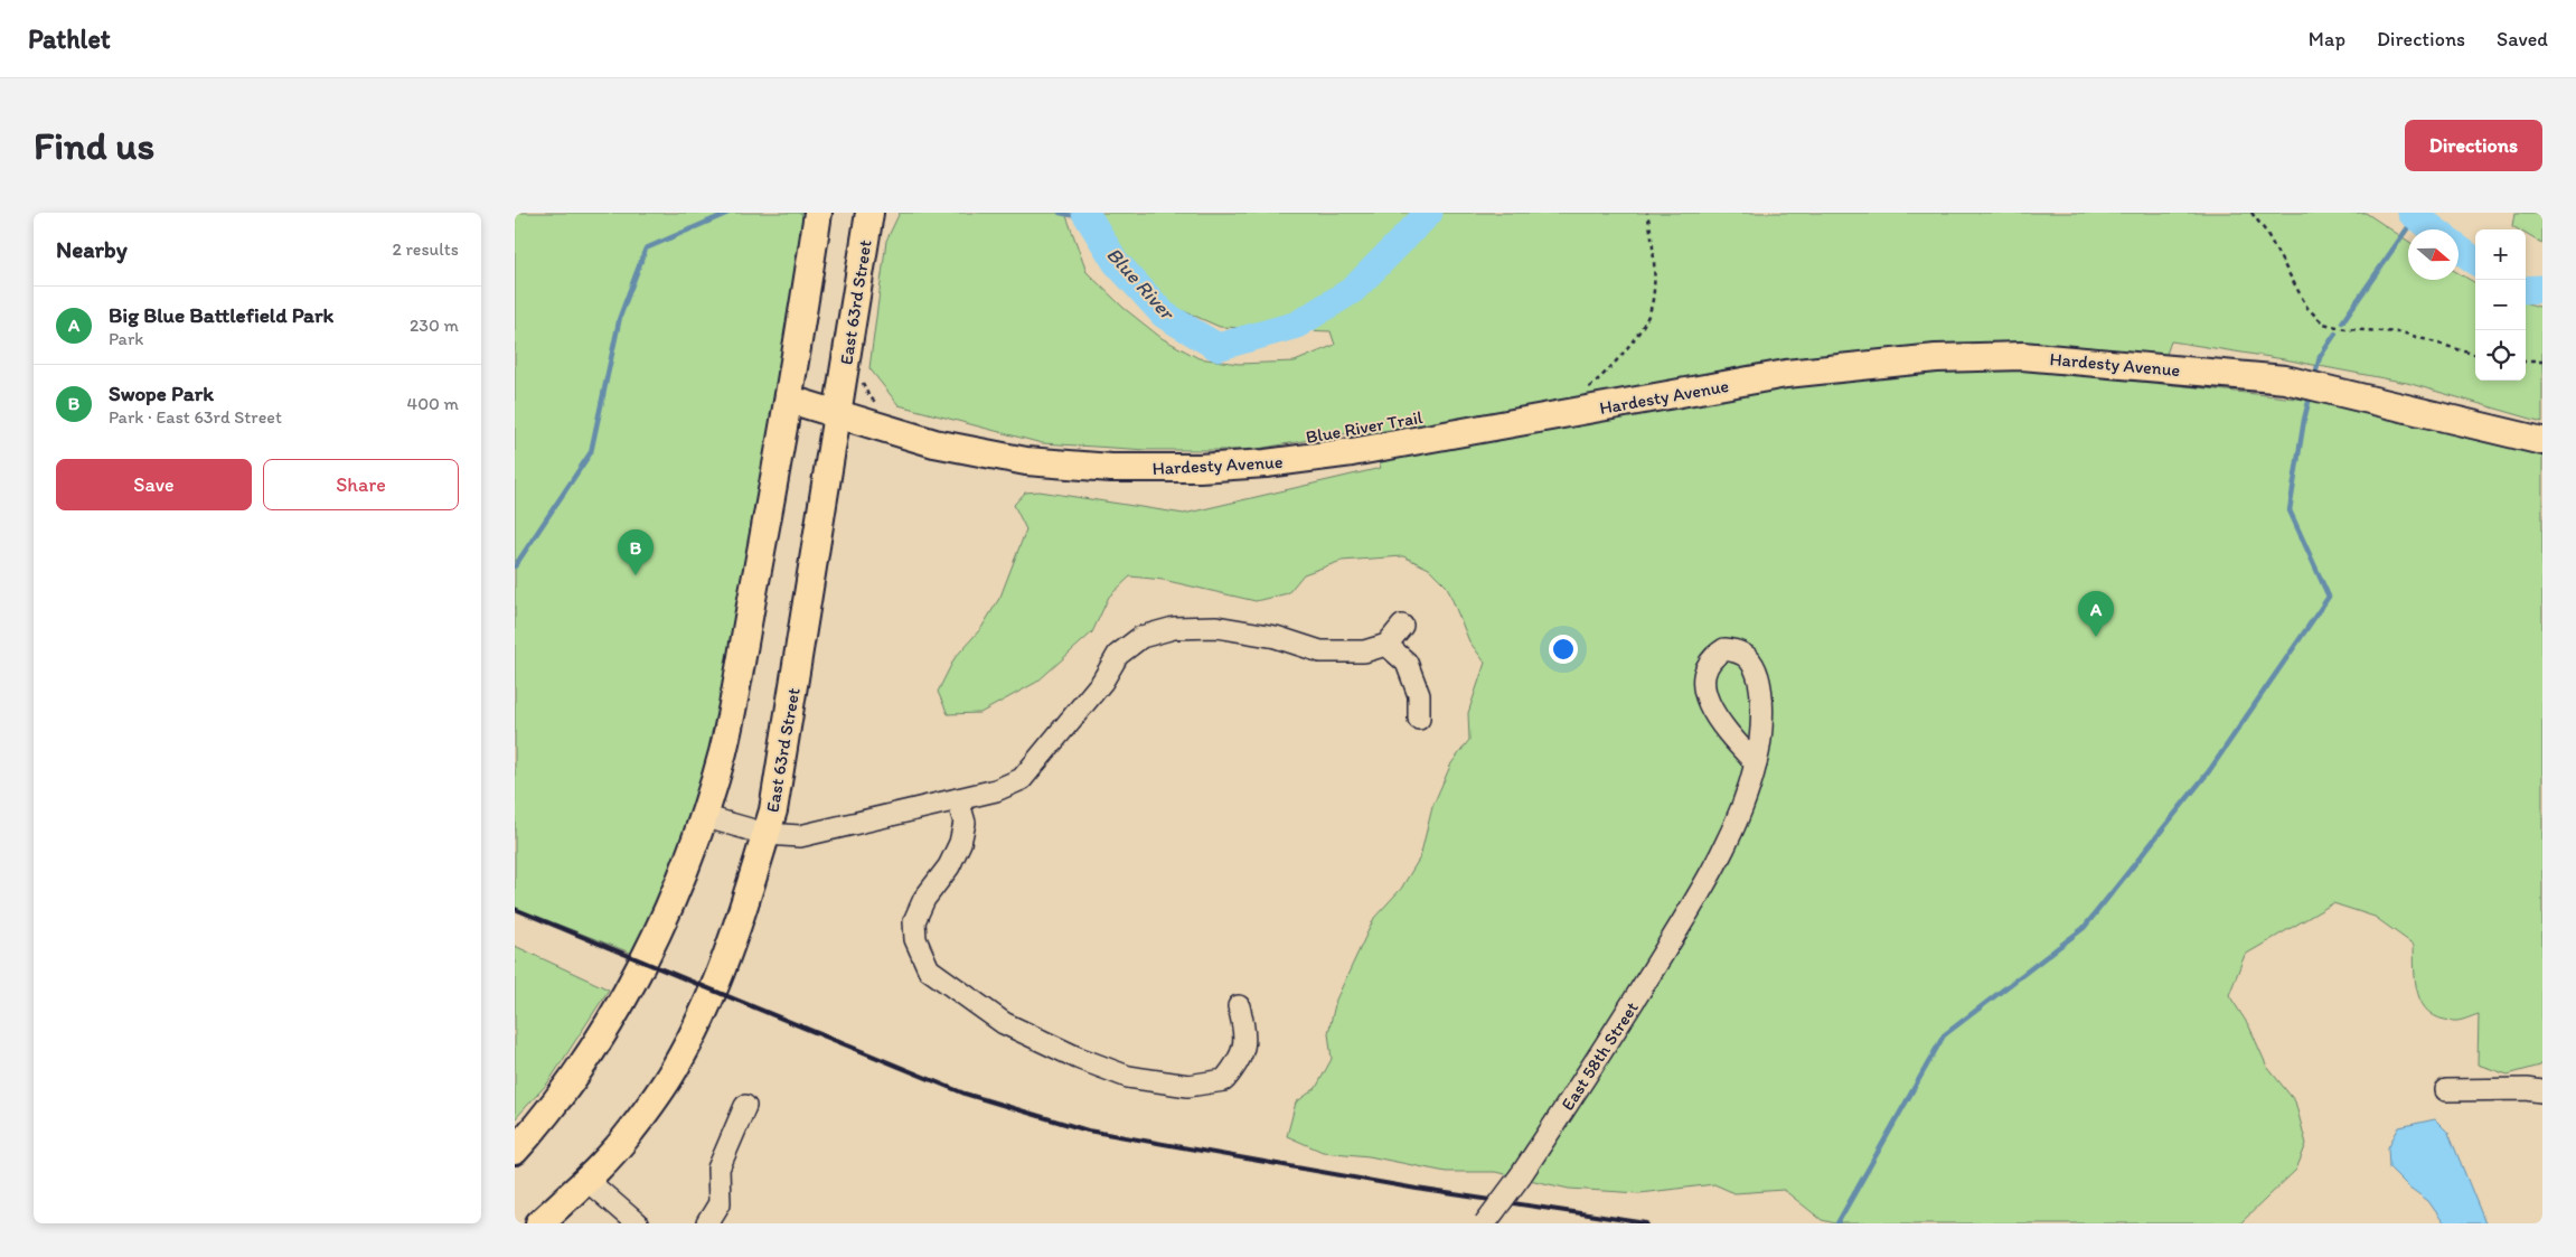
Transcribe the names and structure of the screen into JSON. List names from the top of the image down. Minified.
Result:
{"streets":{"main road":["East 63rd Street","Hardesty Avenue"],"street":["East 58th Street"]},"crossings":[["East 63rd Street","Hardesty Avenue"]],"water":["Blue River"],"north":"right","page":{"header":"Pathlet","nav":["Map","Directions","Saved"],"buttons":["Directions",["Save","Share"]],"title":"Find us","heading":["Nearby","2 results"],"map_buttons":["+","−"],"list":[{"mark":"A","name":"Big Blue Battlefield Park","note":"Park","value":"230 m"},{"mark":"B","name":"Swope Park","note":"Park · East 63rd Street","value":"400 m"}],"pins":["B","A"]}}
